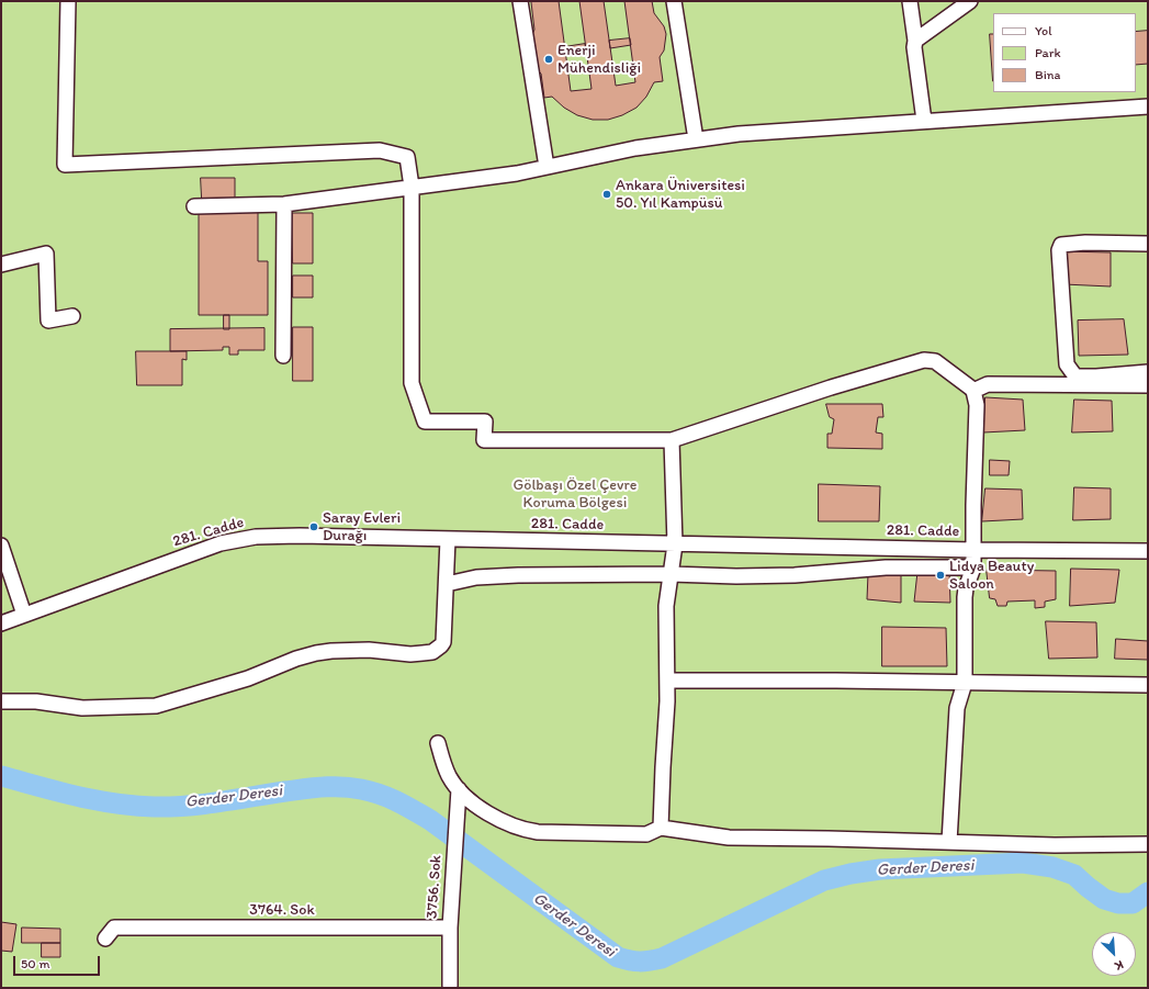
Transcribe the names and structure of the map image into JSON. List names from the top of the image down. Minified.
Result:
{"streets":{"street":["281. Cadde","3756. Sok","3764. Sok"]},"crossings":[["3756. Sok","3764. Sok"]],"water":["Gerder Deresi"],"parks":["Gölbaşı Özel Çevre Koruma Bölgesi"],"places":["Enerji Mühendisliği","Ankara Üniversitesi 50. Yıl Kampüsü","Saray Evleri Durağı","Lidya Beauty Saloon"],"legend":["Yol","Park","Bina"],"scale_bar":"50 m","north":"bottom right"}
